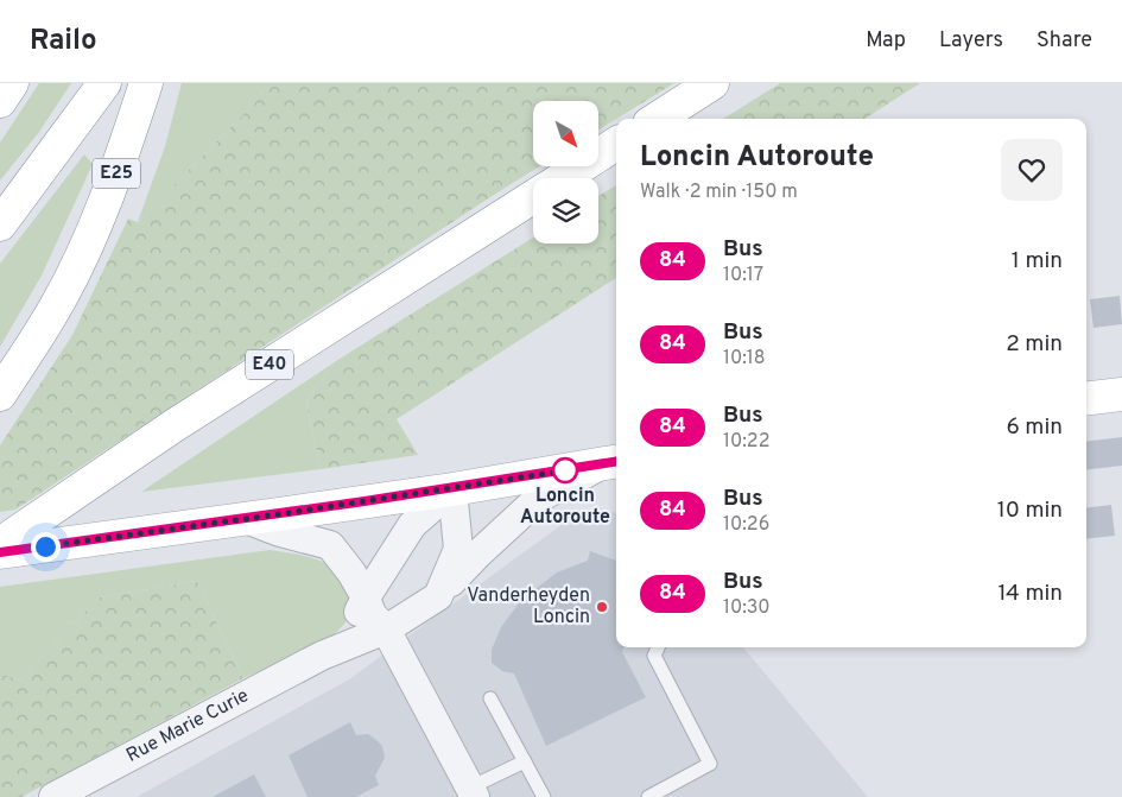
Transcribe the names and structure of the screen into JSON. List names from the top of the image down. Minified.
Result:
{"streets":{"main road":["E25","E40"],"street":["Rue Marie Curie"]},"places":["Loncin Autoroute","Vanderheyden Loncin"],"lines":["bus line 84"],"north":"bottom right","page":{"header":"Railo","nav":["Map","Layers","Share"],"heading":["Loncin Autoroute","Walk · 2 min · 150 m"],"list":[{"mark":"84","name":"Bus","note":"10:17","value":"1 min"},{"mark":"84","name":"Bus","note":"10:18","value":"2 min"},{"mark":"84","name":"Bus","note":"10:22","value":"6 min"},{"mark":"84","name":"Bus","note":"10:26","value":"10 min"},{"mark":"84","name":"Bus","note":"10:30","value":"14 min"}]}}
